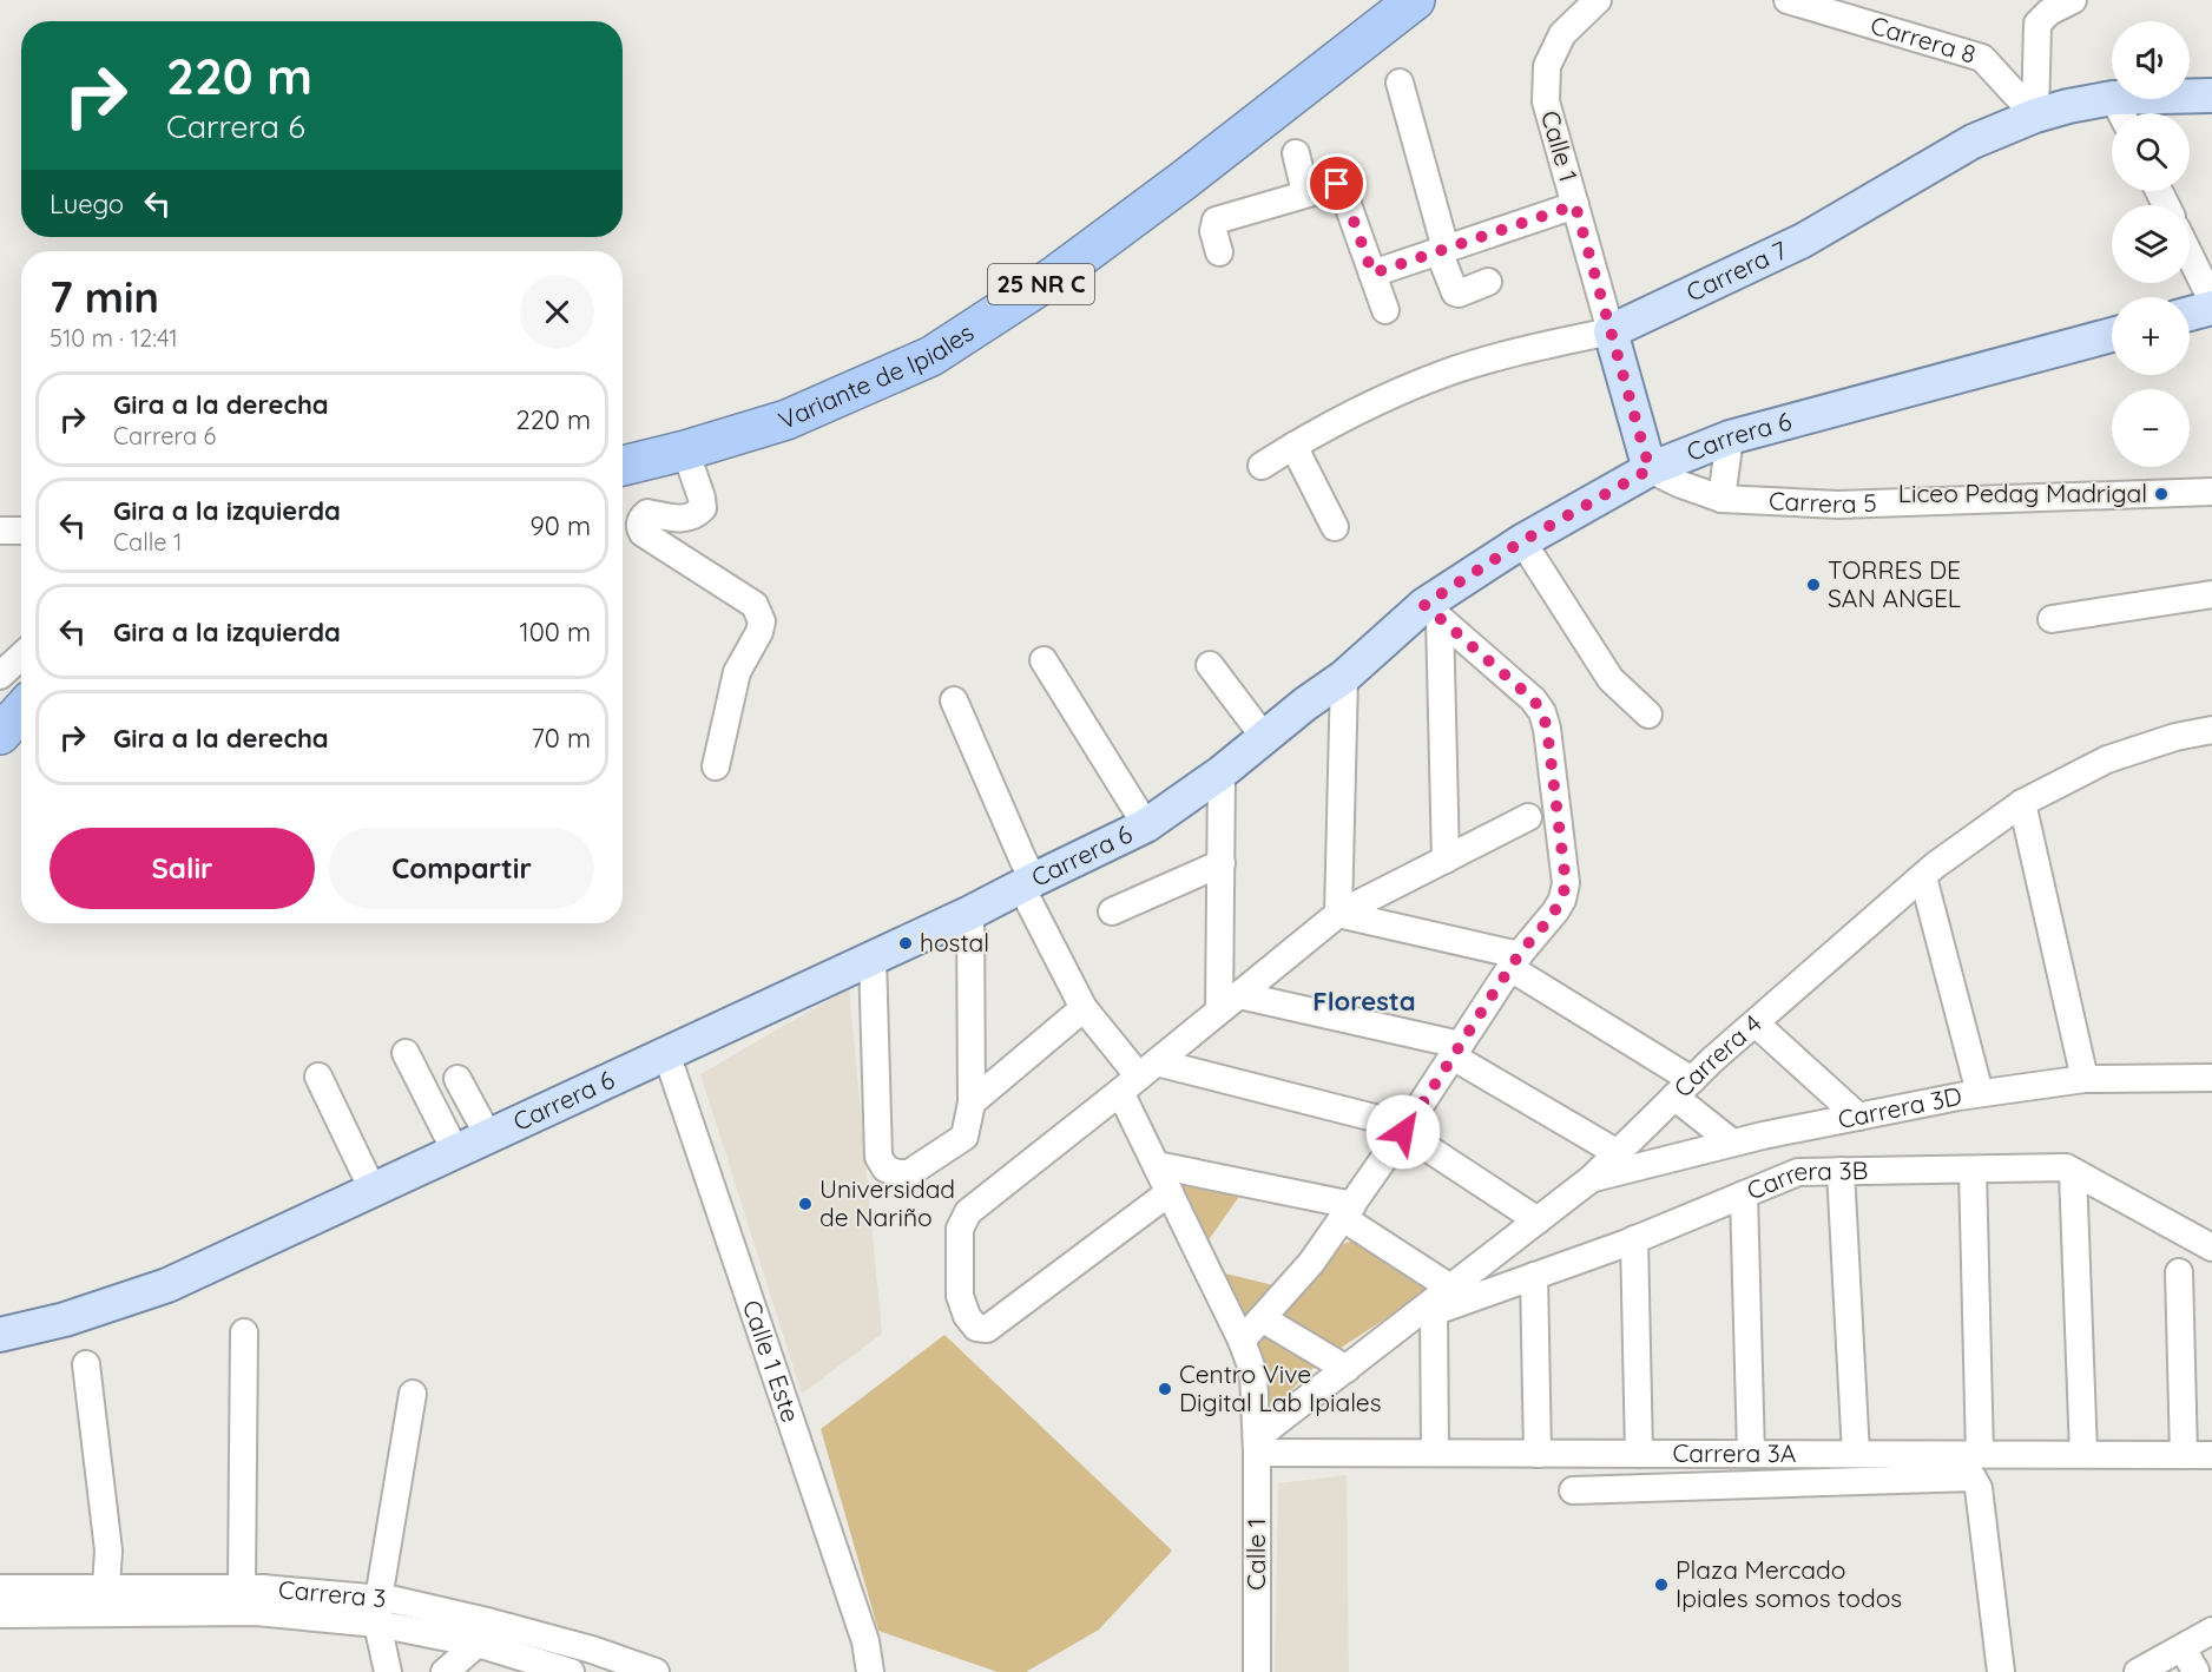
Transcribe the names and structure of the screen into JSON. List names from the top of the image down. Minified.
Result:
{"streets":{"highway":["25 NR C","Variante de Ipiales"],"main road":["Calle 1","Carrera 7","Carrera 6"],"street":["Carrera 8","Carrera 5","Carrera 4","Carrera 3D","Carrera 3B","Calle 1 Este","Carrera 3A","Carrera 3"]},"crossings":[["Carrera 8","Carrera 7"],["Calle 1","Carrera 7"],["Calle 1","Carrera 6"],["Calle 1","Carrera 5"],["Calle 1","Carrera 4"],["Calle 1","Carrera 3A"],["Carrera 6","Carrera 5"],["Carrera 6","Calle 1 Este"],["Carrera 4","Carrera 3D"],["Carrera 4","Carrera 3B"],["Carrera 4","Carrera 3A"]],"districts":["Floresta"],"places":["Liceo Pedag Madrigal","TORRES DE SAN ANGEL","hostal","Universidad de Nariño","Centro Vive Digital Lab Ipiales","Plaza Mercado Ipiales somos todos"],"page":{"map_buttons":["+","−"],"turn":["220 m","Carrera 6"],"then":"Luego","heading":["7 min","510 m · 12:41"],"list":[{"name":"Gira a la derecha","note":"Carrera 6","value":"220 m"},{"name":"Gira a la izquierda","note":"Calle 1","value":"90 m"},{"name":"Gira a la izquierda","value":"100 m"},{"name":"Gira a la derecha","value":"70 m"}],"buttons":["Salir","Compartir"]}}
